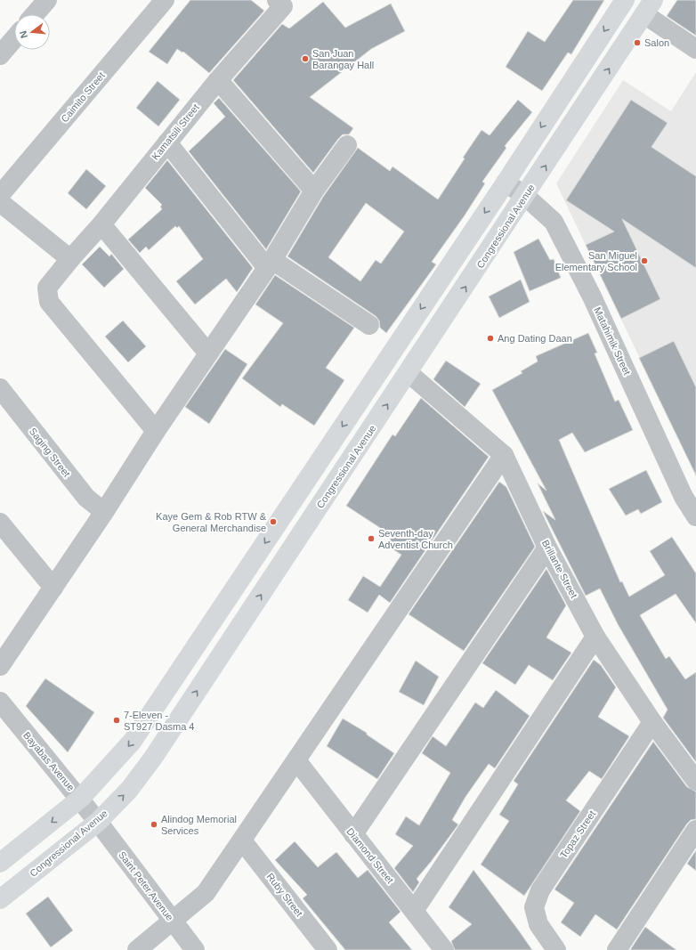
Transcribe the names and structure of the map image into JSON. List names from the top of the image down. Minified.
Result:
{"streets":{"main road":["Congressional Avenue"],"street":["Caimito Street","Kamatsili Street","Matahimik Street","Saging Street","Brillante Street","Bayabas Avenue","Topaz Street","Diamond Street","Saint Peter Avenue","Ruby Street"]},"crossings":[["Congressional Avenue","Matahimik Street"],["Congressional Avenue","Brillante Street"],["Congressional Avenue","Bayabas Avenue"],["Congressional Avenue","Saint Peter Avenue"],["Brillante Street","Topaz Street"],["Bayabas Avenue","Saint Peter Avenue"]],"places":["Salon","San Juan Barangay Hall","San Miguel Elementary School","Ang Dating Daan","Kaye Gem & Rob RTW & General Merchandise","Seventh-day Adventist Church","7-Eleven - ST927 Dasma 4","Alindog Memorial Services"],"north":"left"}
